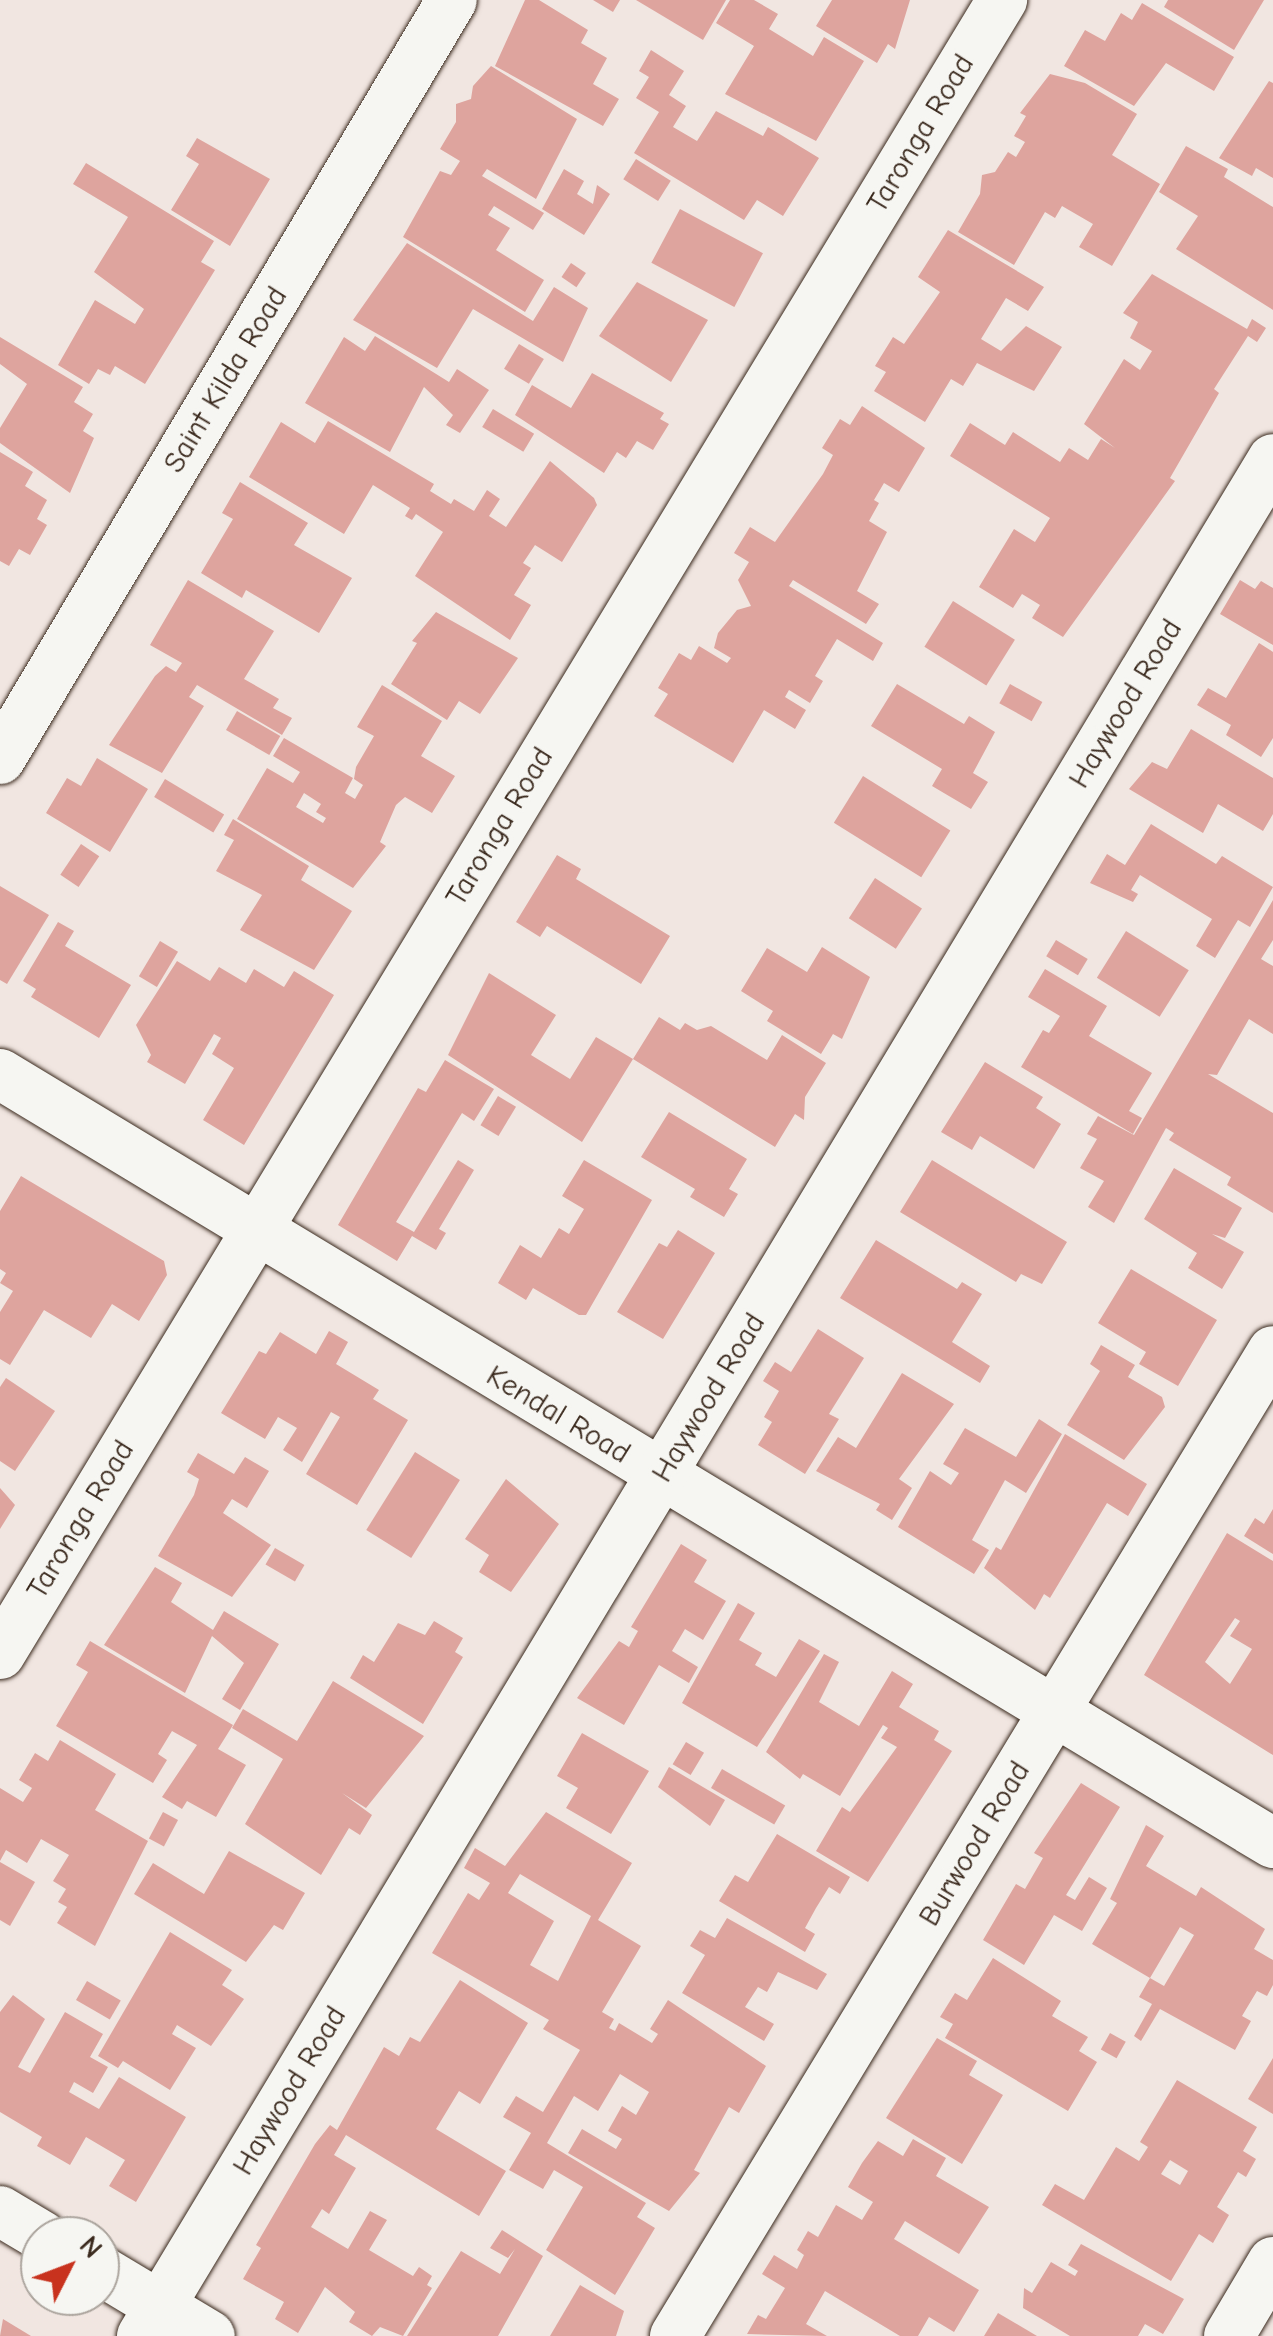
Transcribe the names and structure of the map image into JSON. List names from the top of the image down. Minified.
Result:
{"streets":{"street":["Taronga Road","Saint Kilda Road","Haywood Road","Kendal Road","Burwood Road"]},"crossings":[["Taronga Road","Kendal Road"],["Haywood Road","Kendal Road"],["Kendal Road","Burwood Road"]],"north":"top right"}
